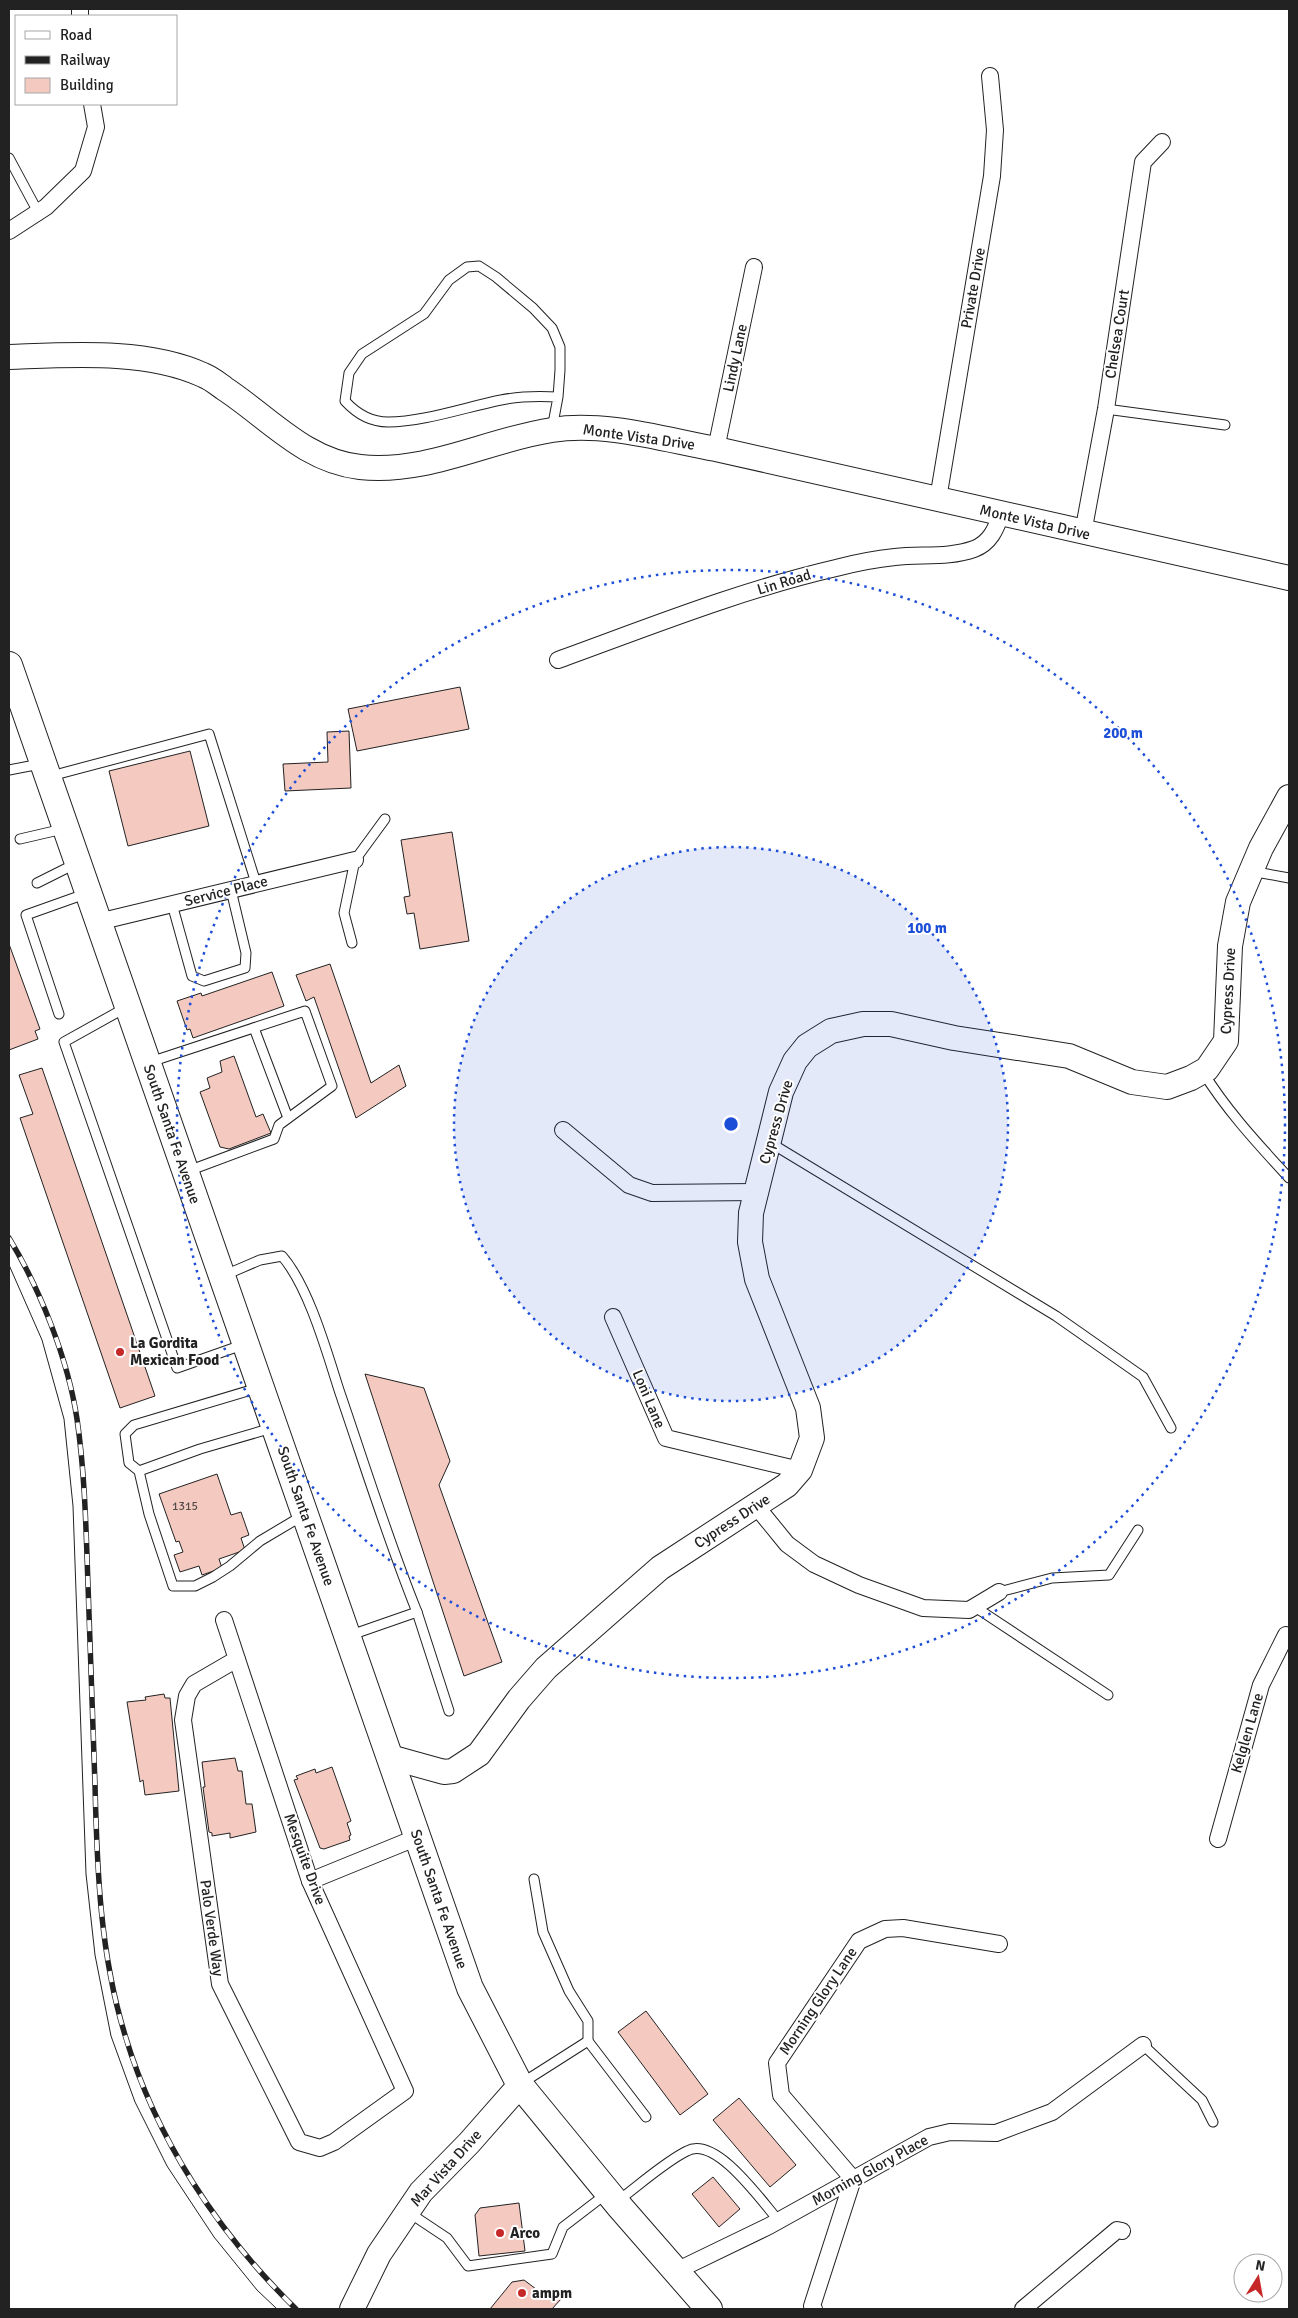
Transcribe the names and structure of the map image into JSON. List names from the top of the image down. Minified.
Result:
{"streets":{"main road":["South Santa Fe Avenue"],"street":["Private Drive","Chelsea Court","Lindy Lane","Monte Vista Drive","Lin Road","Service Place","Cypress Drive","Loni Lane","Kelglen Lane","Mesquite Drive","Palo Verde Way","Morning Glory Lane","Mar Vista Drive","Morning Glory Place"]},"crossings":[["Private Drive","Monte Vista Drive"],["Chelsea Court","Monte Vista Drive"],["Lindy Lane","Monte Vista Drive"],["Monte Vista Drive","Lin Road"],["Service Place","South Santa Fe Avenue"],["Cypress Drive","South Santa Fe Avenue"],["Cypress Drive","Loni Lane"],["South Santa Fe Avenue","Mar Vista Drive"],["South Santa Fe Avenue","Morning Glory Place"],["Mesquite Drive","Palo Verde Way"],["Morning Glory Lane","Morning Glory Place"]],"places":["La Gordita Mexican Food","Arco","ampm"],"house_numbers":["1315"],"legend":["Road","Railway","Building"],"north":"top","rings":["200 m","100 m"]}
